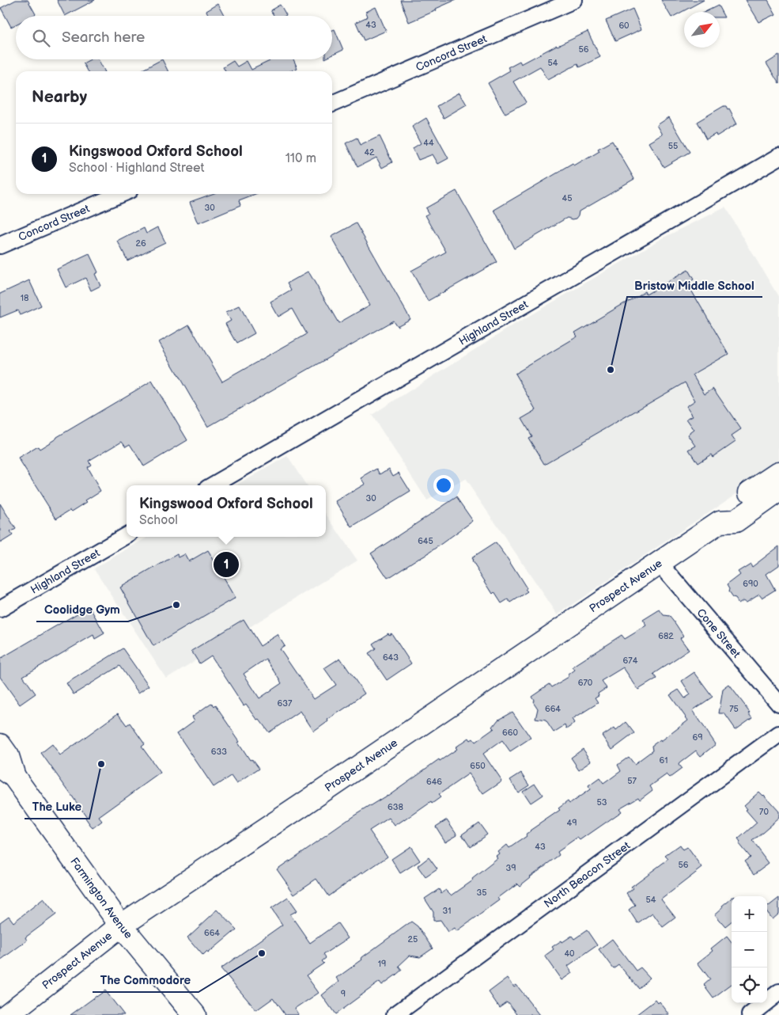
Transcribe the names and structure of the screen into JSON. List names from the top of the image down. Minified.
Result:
{"streets":{"main road":["Prospect Avenue","Farmington Avenue"],"street":["Concord Street","Highland Street","Cone Street","North Beacon Street"]},"crossings":[["Prospect Avenue","Cone Street"],["Prospect Avenue","Farmington Avenue"]],"places":["Bristow Middle School","Coolidge Gym","The Luke","The Commodore"],"house_numbers":["43","60","56","54","44","55","42","45","30","26","18","30","645","690","682","643","674","670","637","664","75","660","69","633","61","650","57","646","53","638","70","49","43","56","39","35","54","31","664","25","40","19","9"],"north":"top right","page":{"search":"Search here","heading":"Nearby","list":[{"mark":"1","name":"Kingswood Oxford School","note":"School · Highland Street","value":"110 m"}],"popup":["Kingswood Oxford School","School"],"pins":"1","map_buttons":["+","−"]}}
